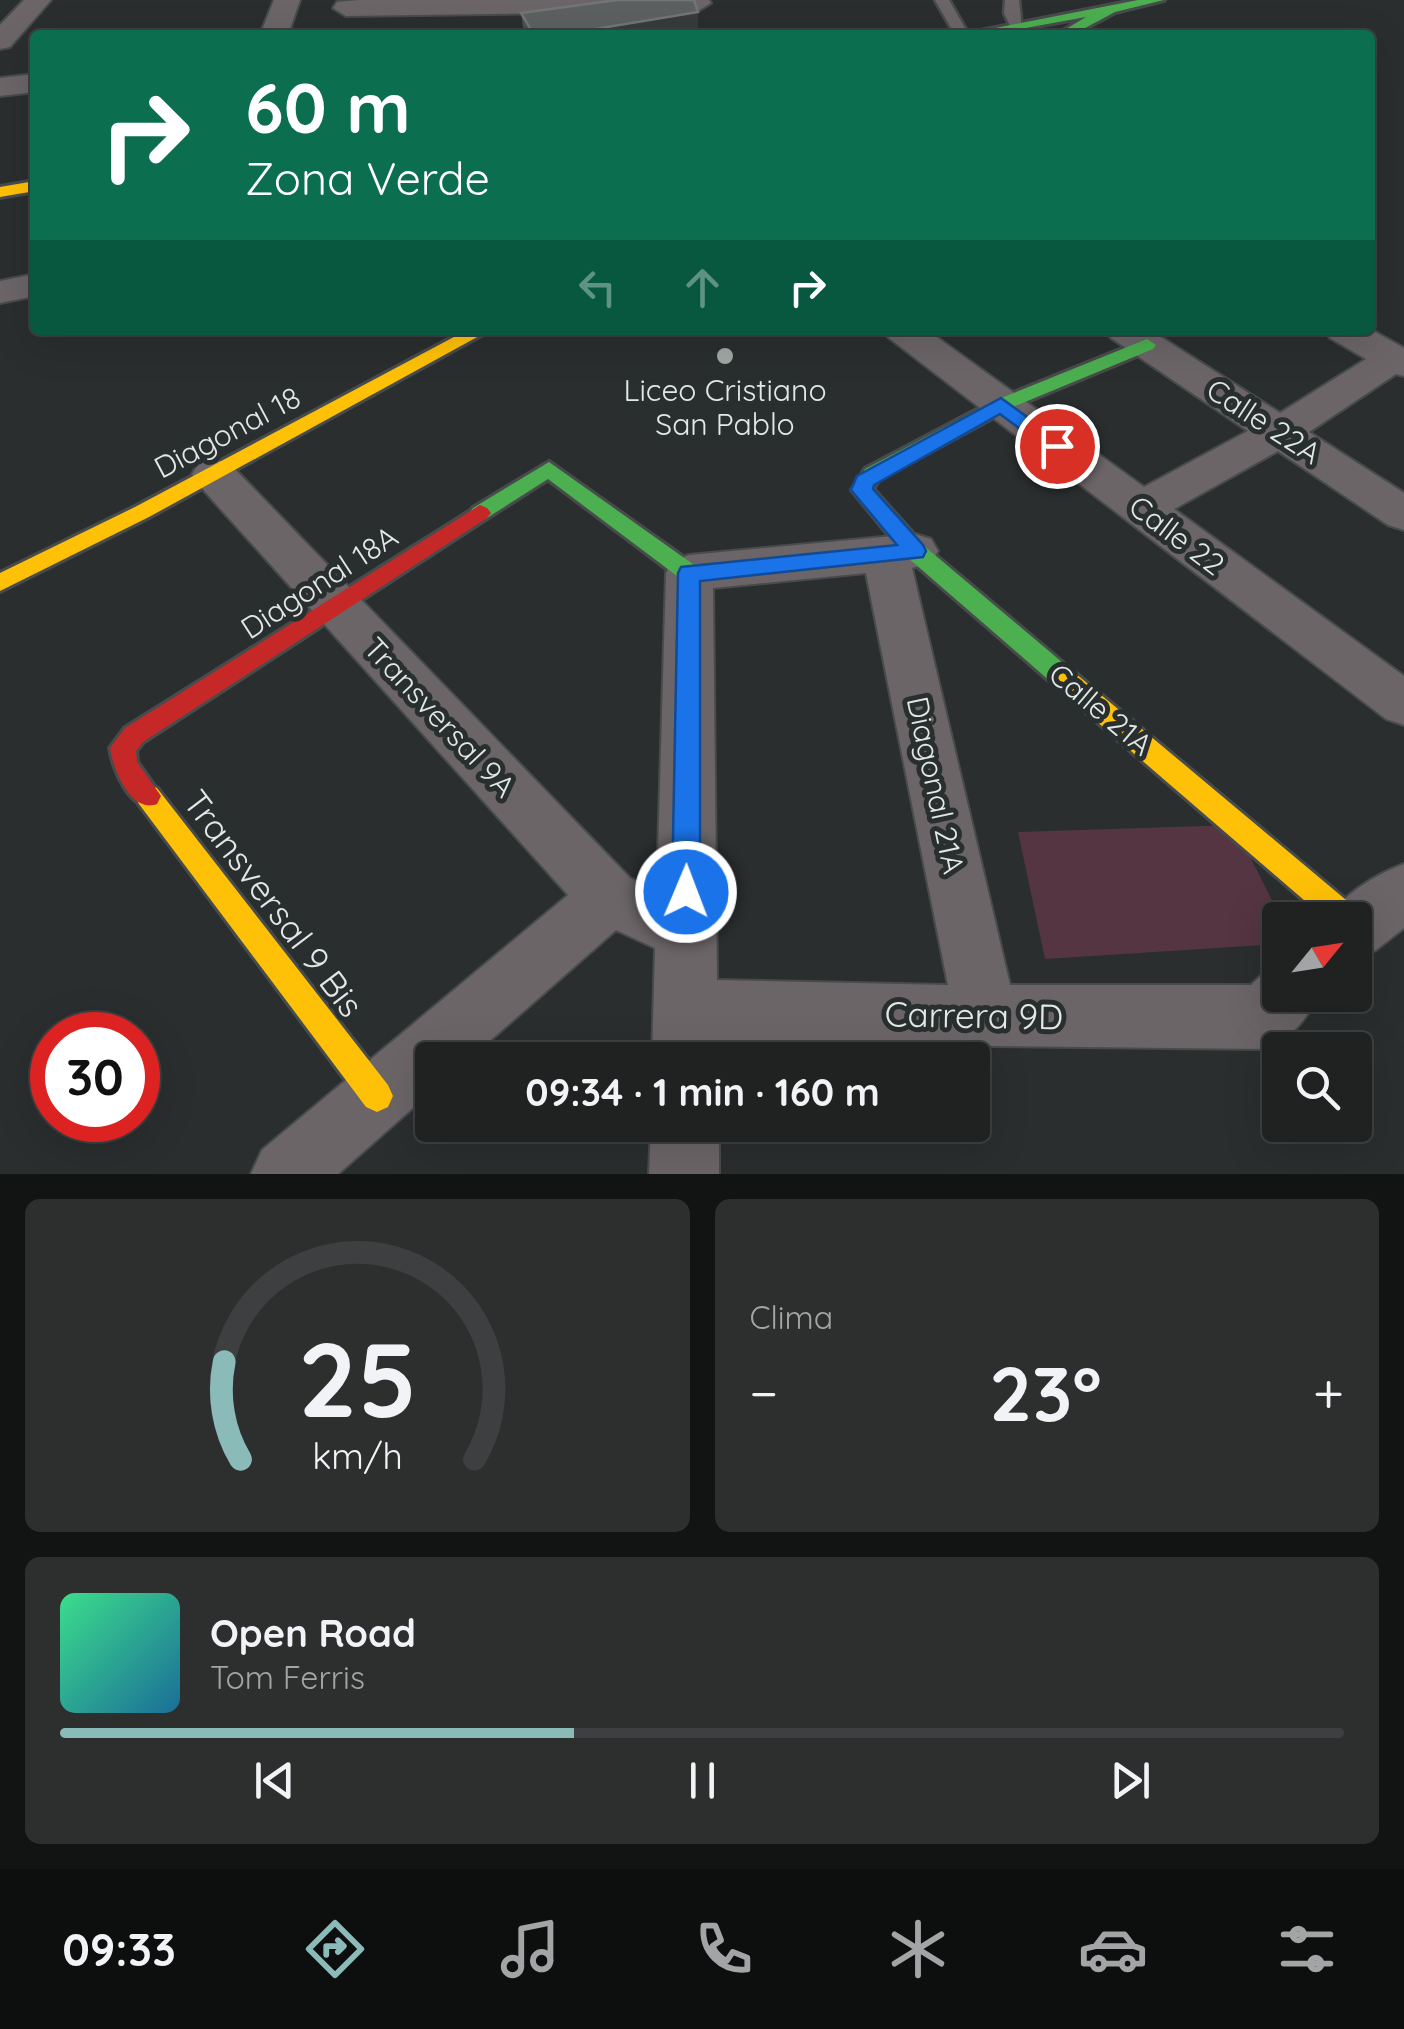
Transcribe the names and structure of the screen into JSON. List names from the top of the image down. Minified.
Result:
{"streets":{"main road":["Diagonal 18","Diagonal 18A","Calle 21A","Transversal 9 Bis"],"street":["Calle 22A","Calle 22","Transversal 9A","Diagonal 21A","Carrera 9D"]},"crossings":[["Diagonal 18","Transversal 9A"],["Calle 22","Calle 21A"],["Diagonal 18A","Transversal 9A"],["Diagonal 18A","Transversal 9 Bis"],["Calle 21A","Diagonal 21A"],["Diagonal 21A","Carrera 9D"]],"places":["Liceo Cristiano San Pablo"],"north":"top right","page":{"turn":["60 m","Zona Verde"],"limit":"30","trip":"09:34 · 1 min · 160 m","tile":"Clima","heat":["−","23°","+"],"song":["Open Road","Tom Ferris"],"tabs":"09:33","gauge":["25","km/h"]}}
